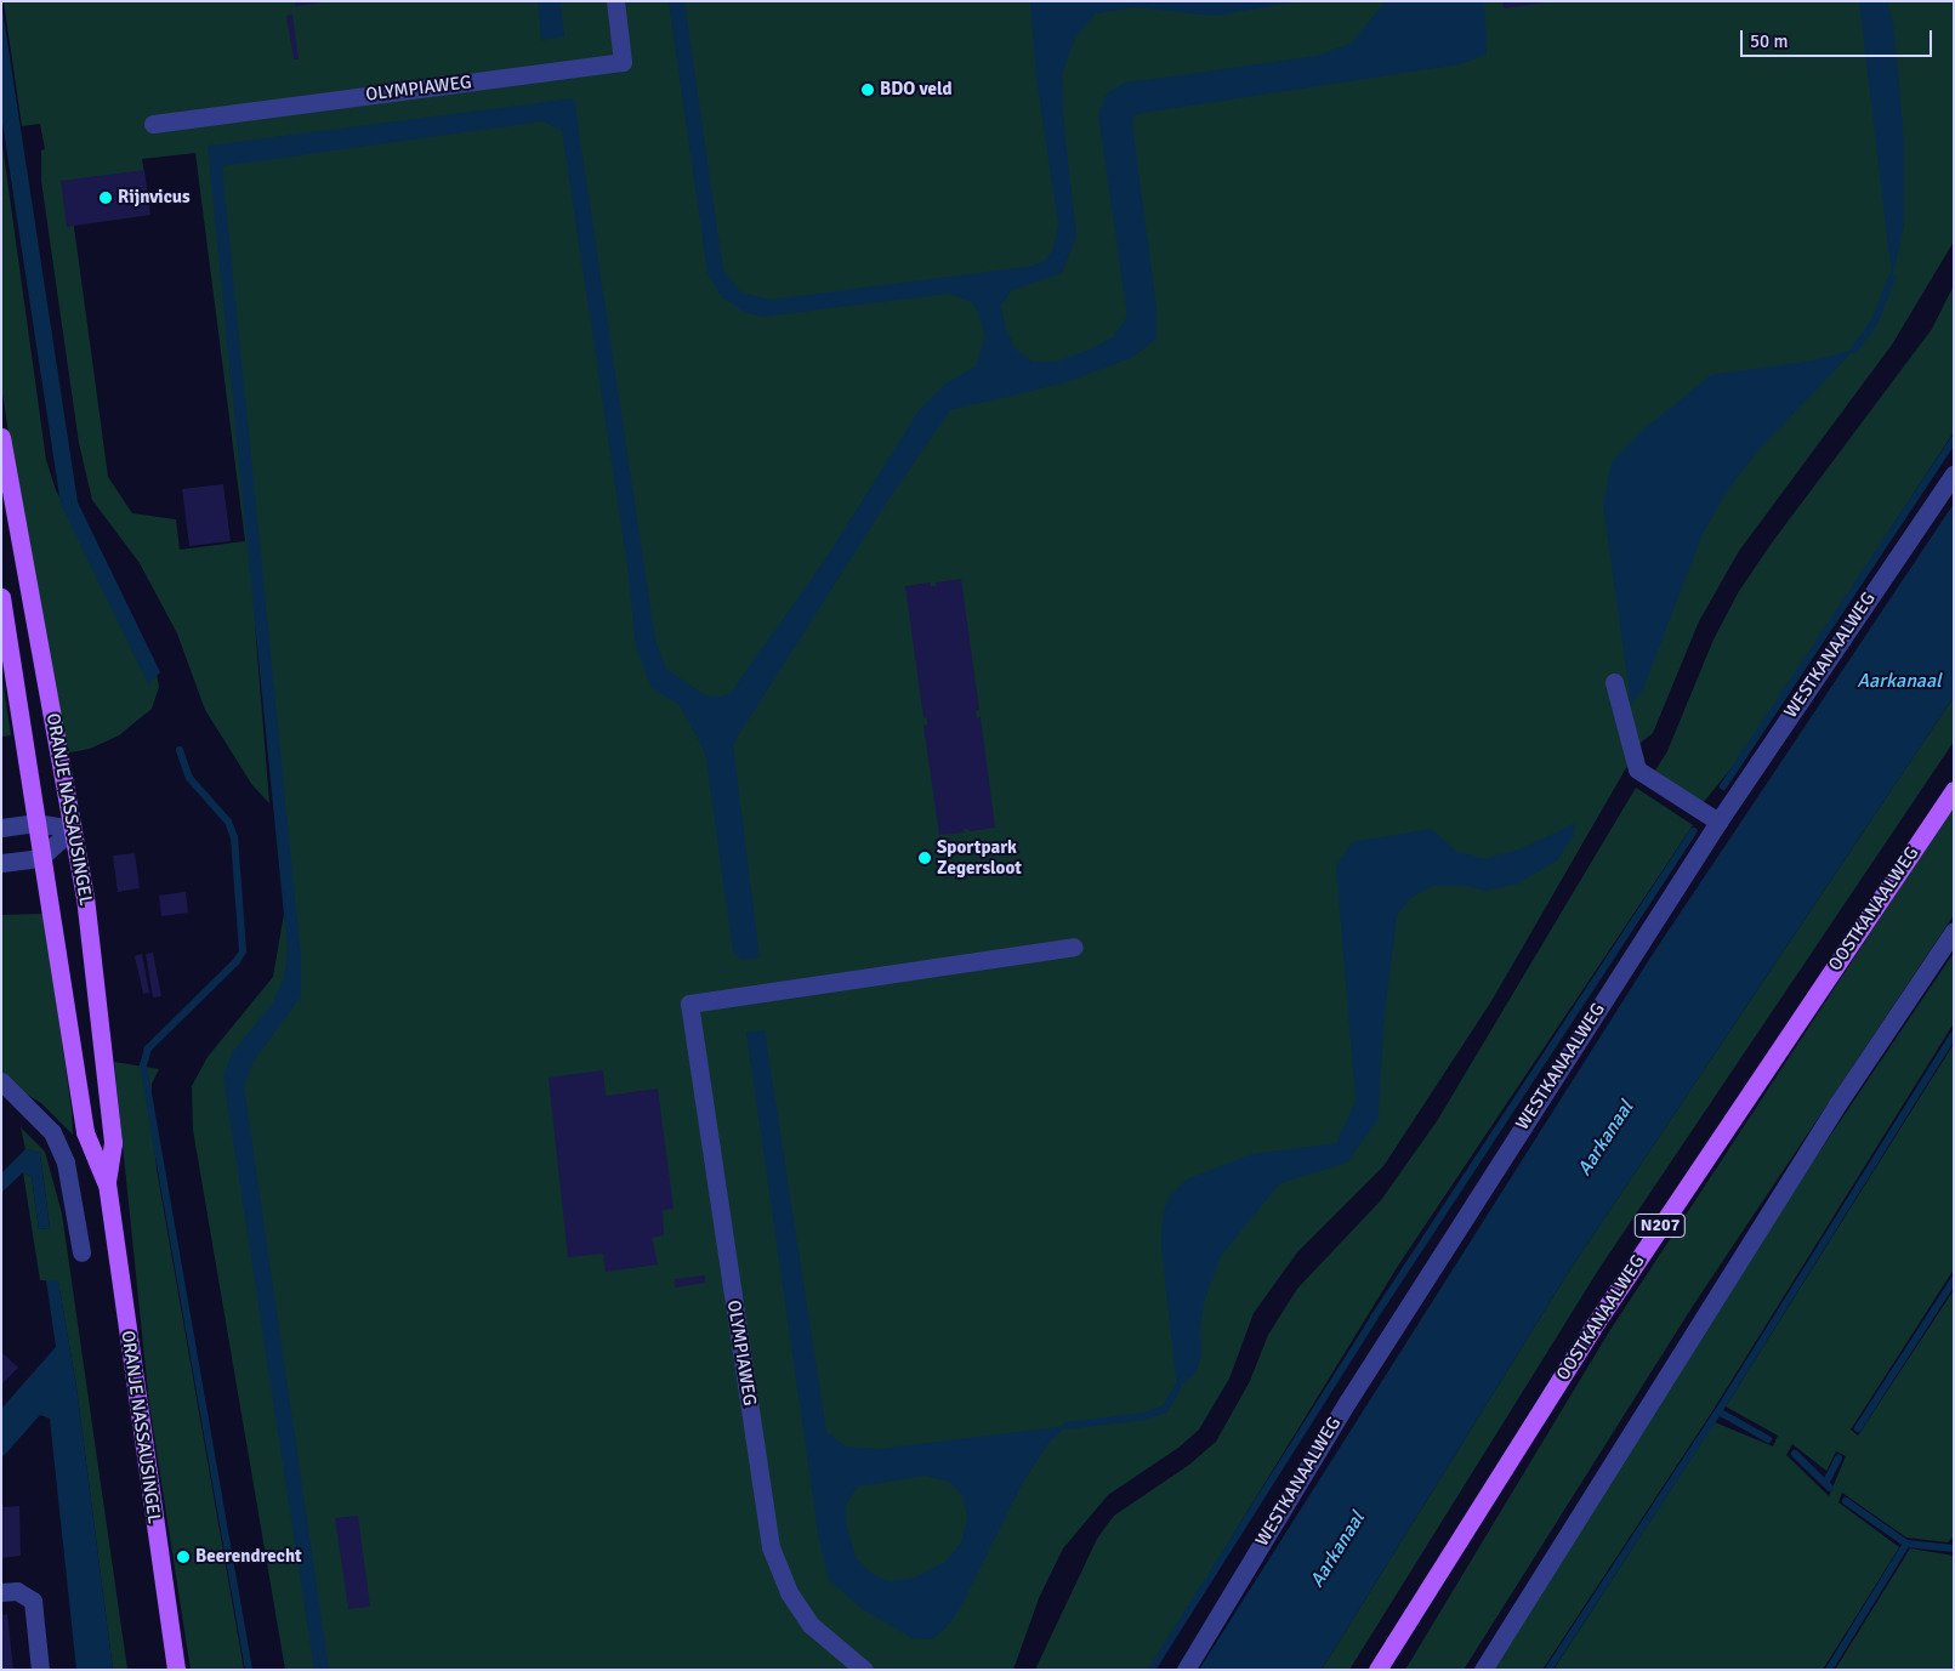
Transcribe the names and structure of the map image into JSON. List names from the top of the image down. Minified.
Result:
{"streets":{"main road":["ORANJE NASSAUSINGEL","OOSTKANAALWEG","N207"],"street":["OLYMPIAWEG","WESTKANAALWEG"]},"water":["Aarkanaal"],"places":["BDO veld","Rijnvicus","Sportpark Zegersloot","Beerendrecht"],"scale_bar":"50 m"}
